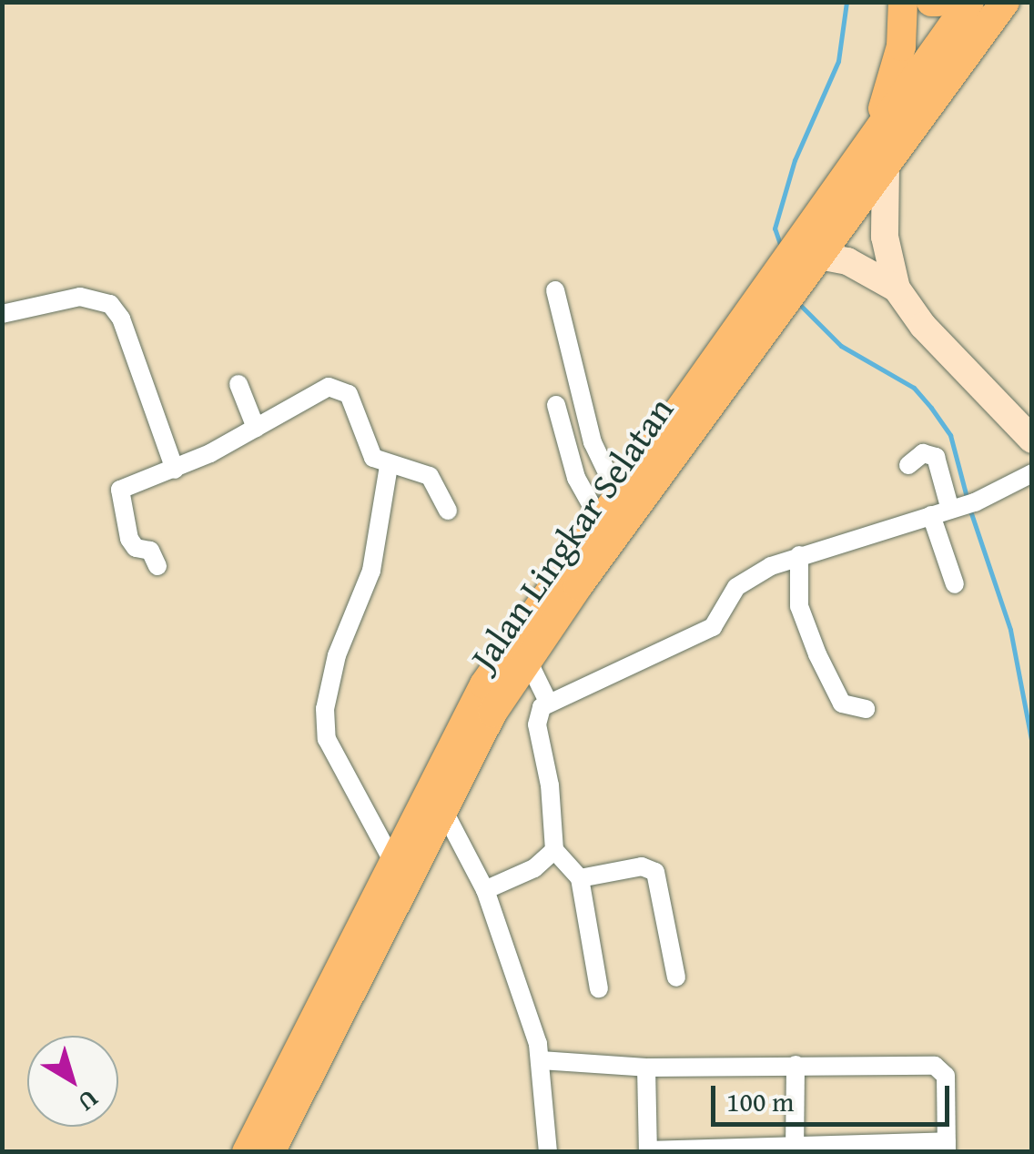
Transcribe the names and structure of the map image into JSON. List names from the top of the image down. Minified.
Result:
{"streets":{"main road":["Jalan Lingkar Selatan"]},"scale_bar":"100 m","north":"bottom right"}
